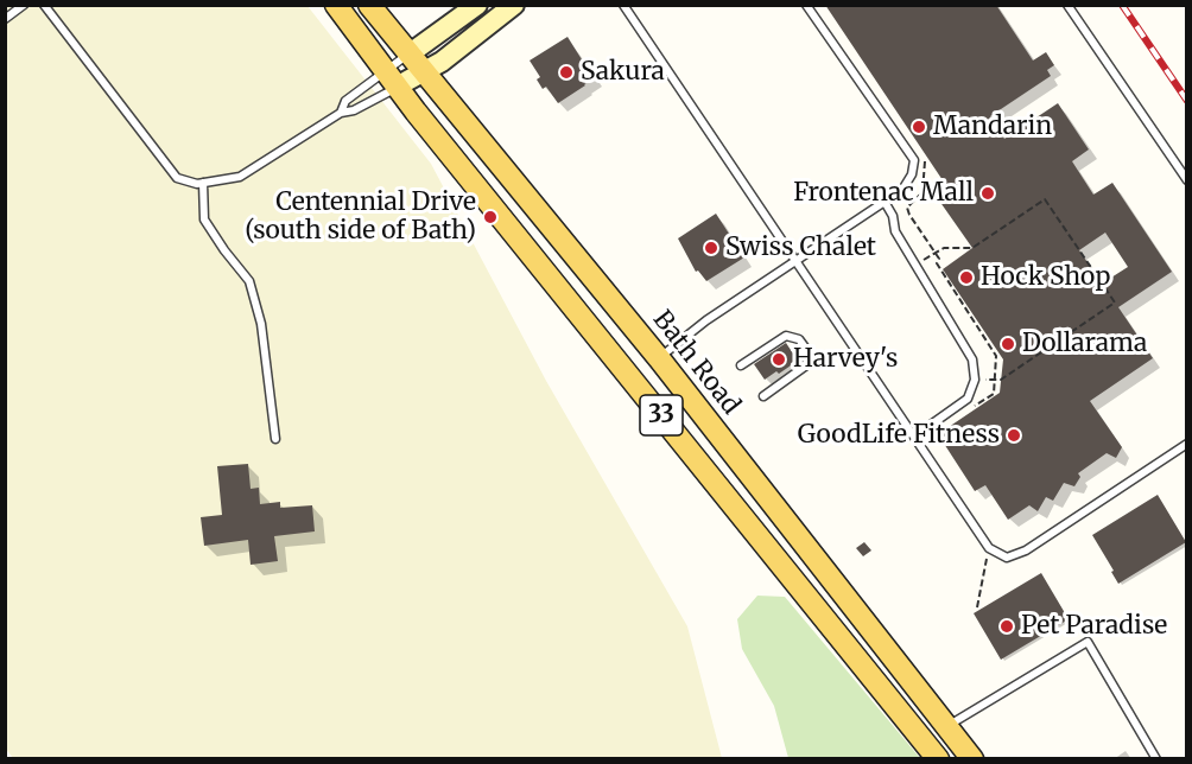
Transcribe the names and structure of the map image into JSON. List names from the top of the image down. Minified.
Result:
{"streets":{"main road":["Bath Road","33"]},"places":["Sakura","Mandarin","Frontenac Mall","Centennial Drive (south side of Bath)","Swiss Chalet","Hock Shop","Dollarama","Harvey's","GoodLife Fitness","Pet Paradise"]}
